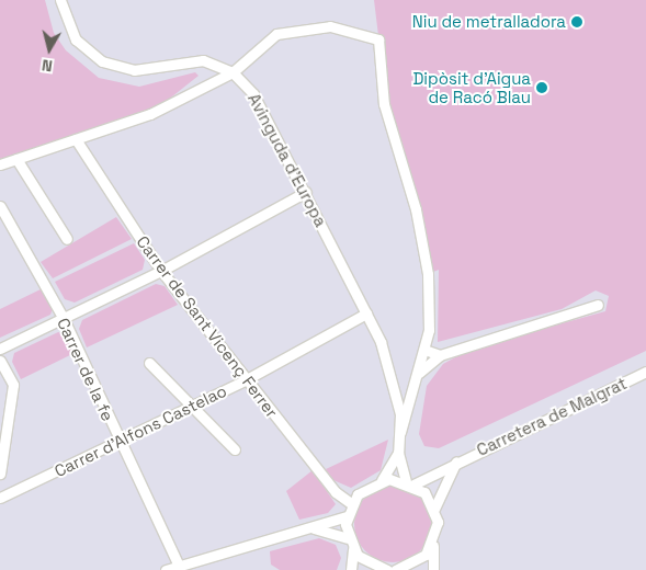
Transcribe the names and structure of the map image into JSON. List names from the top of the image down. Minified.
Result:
{"streets":{"street":["Avinguda d'Europa","Carrer de Sant Vicenç Ferrer","Carrer de la fe","Carretera de Malgrat","Carrer d'Alfons Castelao"]},"crossings":[["Avinguda d'Europa","Carretera de Malgrat"],["Avinguda d'Europa","Carrer d'Alfons Castelao"],["Carrer de Sant Vicenç Ferrer","Carrer d'Alfons Castelao"],["Carrer de la fe","Carrer d'Alfons Castelao"]],"places":["Niu de metralladora","Dipòsit d'Aigua de Racó Blau"],"north":"bottom"}
